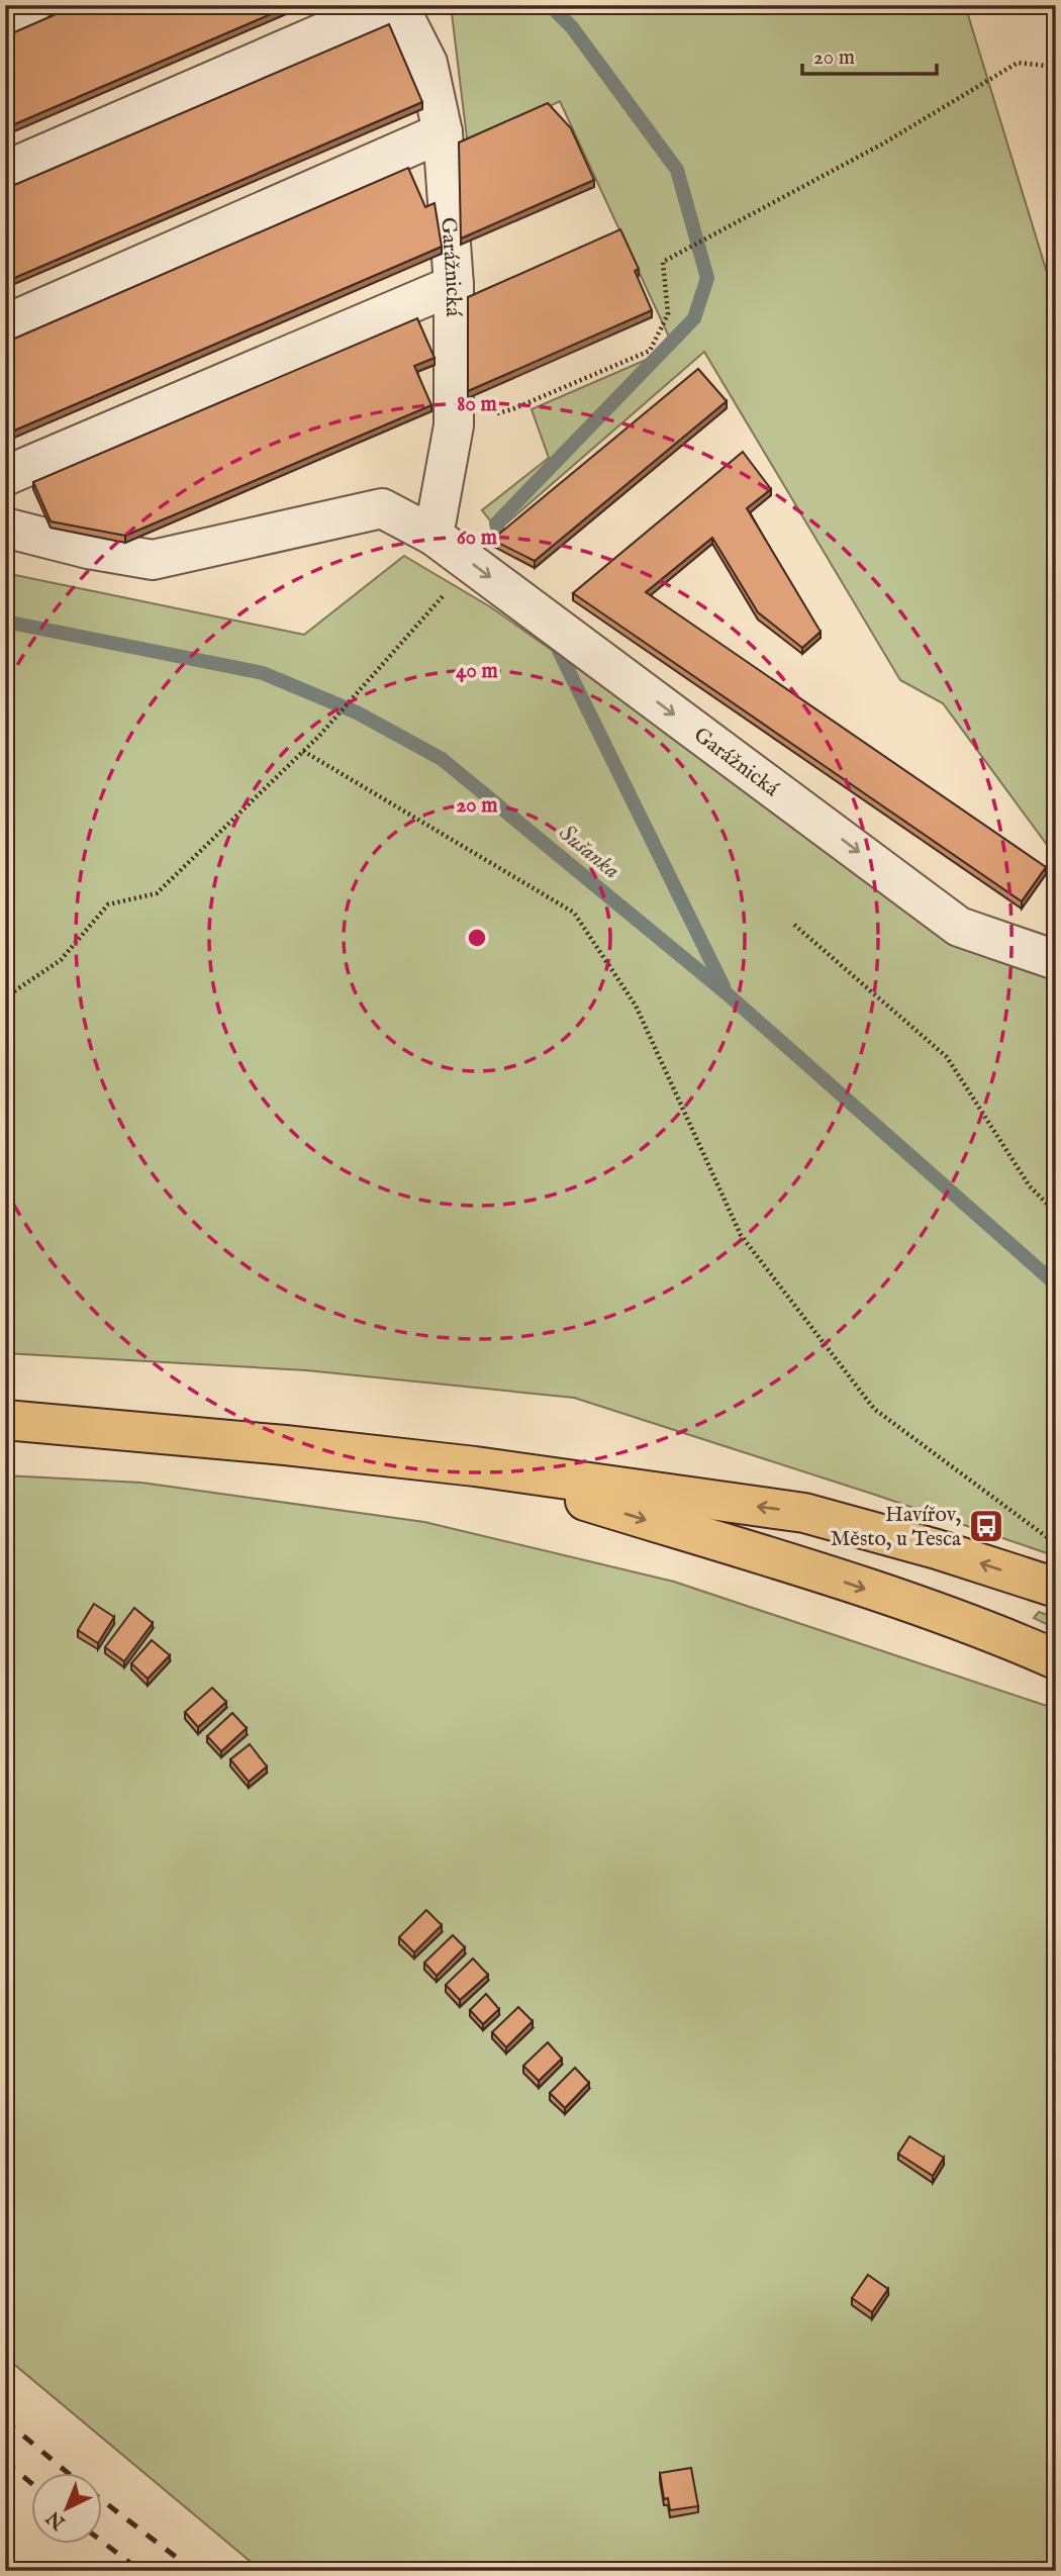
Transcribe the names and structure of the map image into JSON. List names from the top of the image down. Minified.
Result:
{"streets":{"street":["Garážnická"]},"one_way":["Garážnická"],"water":["Sušanka"],"places":{"bus stop":["Havířov, Město, u Tesca"]},"scale_bar":"20 m","north":"bottom left","rings":["80 m","60 m","40 m","20 m"]}
